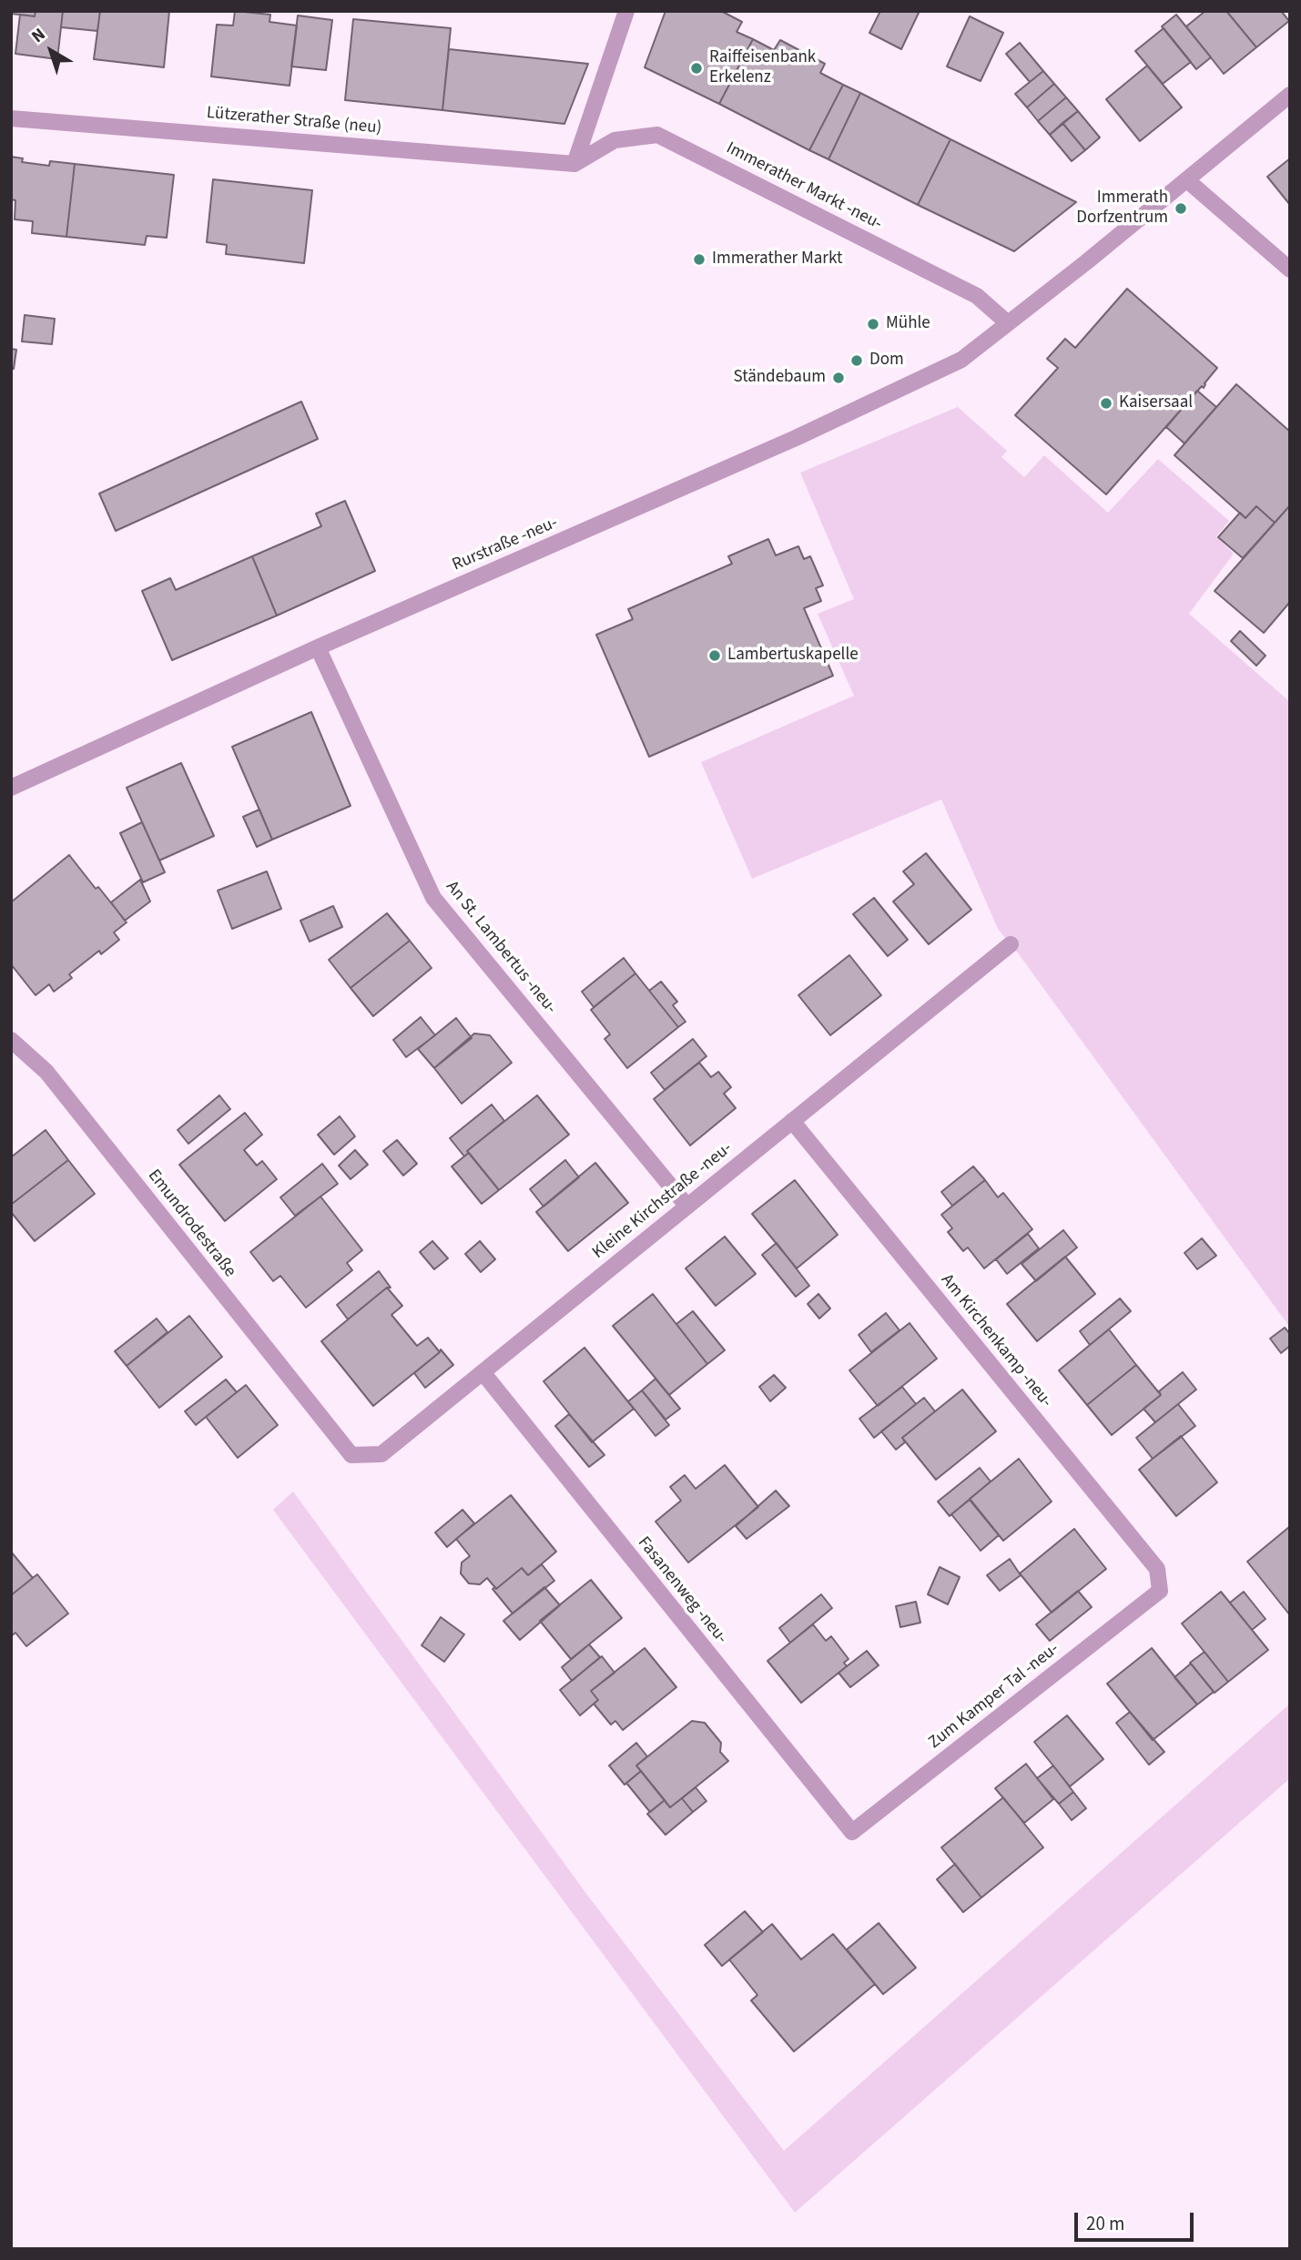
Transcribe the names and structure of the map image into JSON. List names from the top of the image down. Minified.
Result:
{"streets":{"street":["Lützerather Straße (neu)","Immerather Markt -neu-","Rurstraße -neu-","An St. Lambertus -neu-","Kleine Kirchstraße -neu-","Emundrodestraße","Am Kirchenkamp -neu-","Fasanenweg -neu-","Zum Kamper Tal -neu-"]},"crossings":[["Lützerather Straße (neu)","Immerather Markt -neu-"],["Immerather Markt -neu-","Rurstraße -neu-"],["Rurstraße -neu-","An St. Lambertus -neu-"],["An St. Lambertus -neu-","Kleine Kirchstraße -neu-"],["Kleine Kirchstraße -neu-","Emundrodestraße"],["Kleine Kirchstraße -neu-","Am Kirchenkamp -neu-"],["Kleine Kirchstraße -neu-","Fasanenweg -neu-"],["Am Kirchenkamp -neu-","Zum Kamper Tal -neu-"],["Fasanenweg -neu-","Zum Kamper Tal -neu-"]],"places":["Raiffeisenbank Erkelenz","Immerath Dorfzentrum","Immerather Markt","Mühle","Dom","Ständebaum","Kaisersaal","Lambertuskapelle"],"scale_bar":"20 m","north":"top left"}
